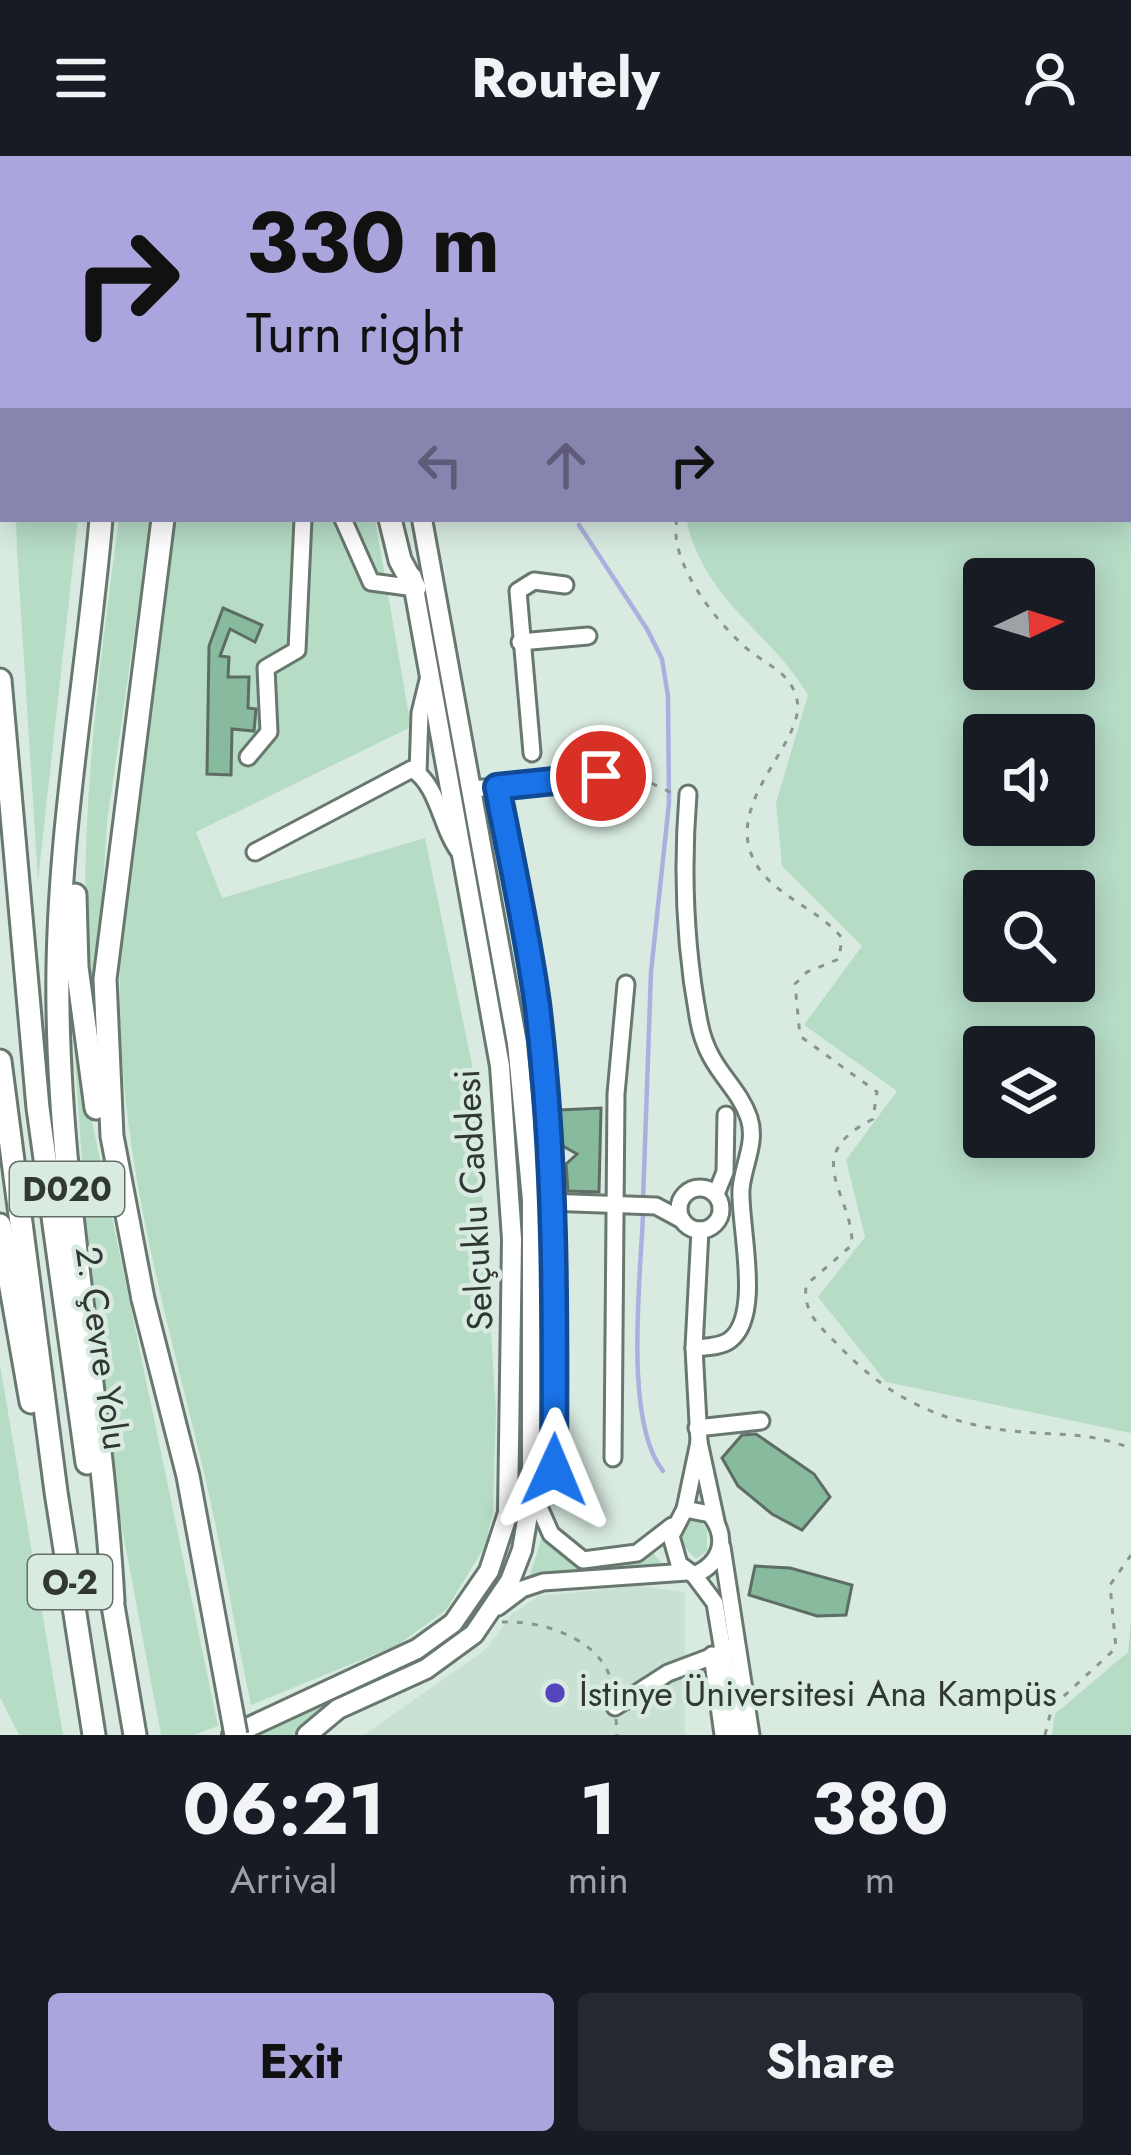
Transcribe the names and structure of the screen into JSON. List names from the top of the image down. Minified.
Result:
{"streets":{"highway":["D020","2. Çevre Yolu","O-2"],"main road":["Selçuklu Caddesi"]},"crossings":[["D020","2. Çevre Yolu"]],"places":["İstinye Üniversitesi Ana Kampüs"],"north":"right","page":{"header":"Routely","turn":["330 m","Turn right"],"eta":["06:21","Arrival","1","min","380","m"],"buttons":["Exit","Share"]}}
